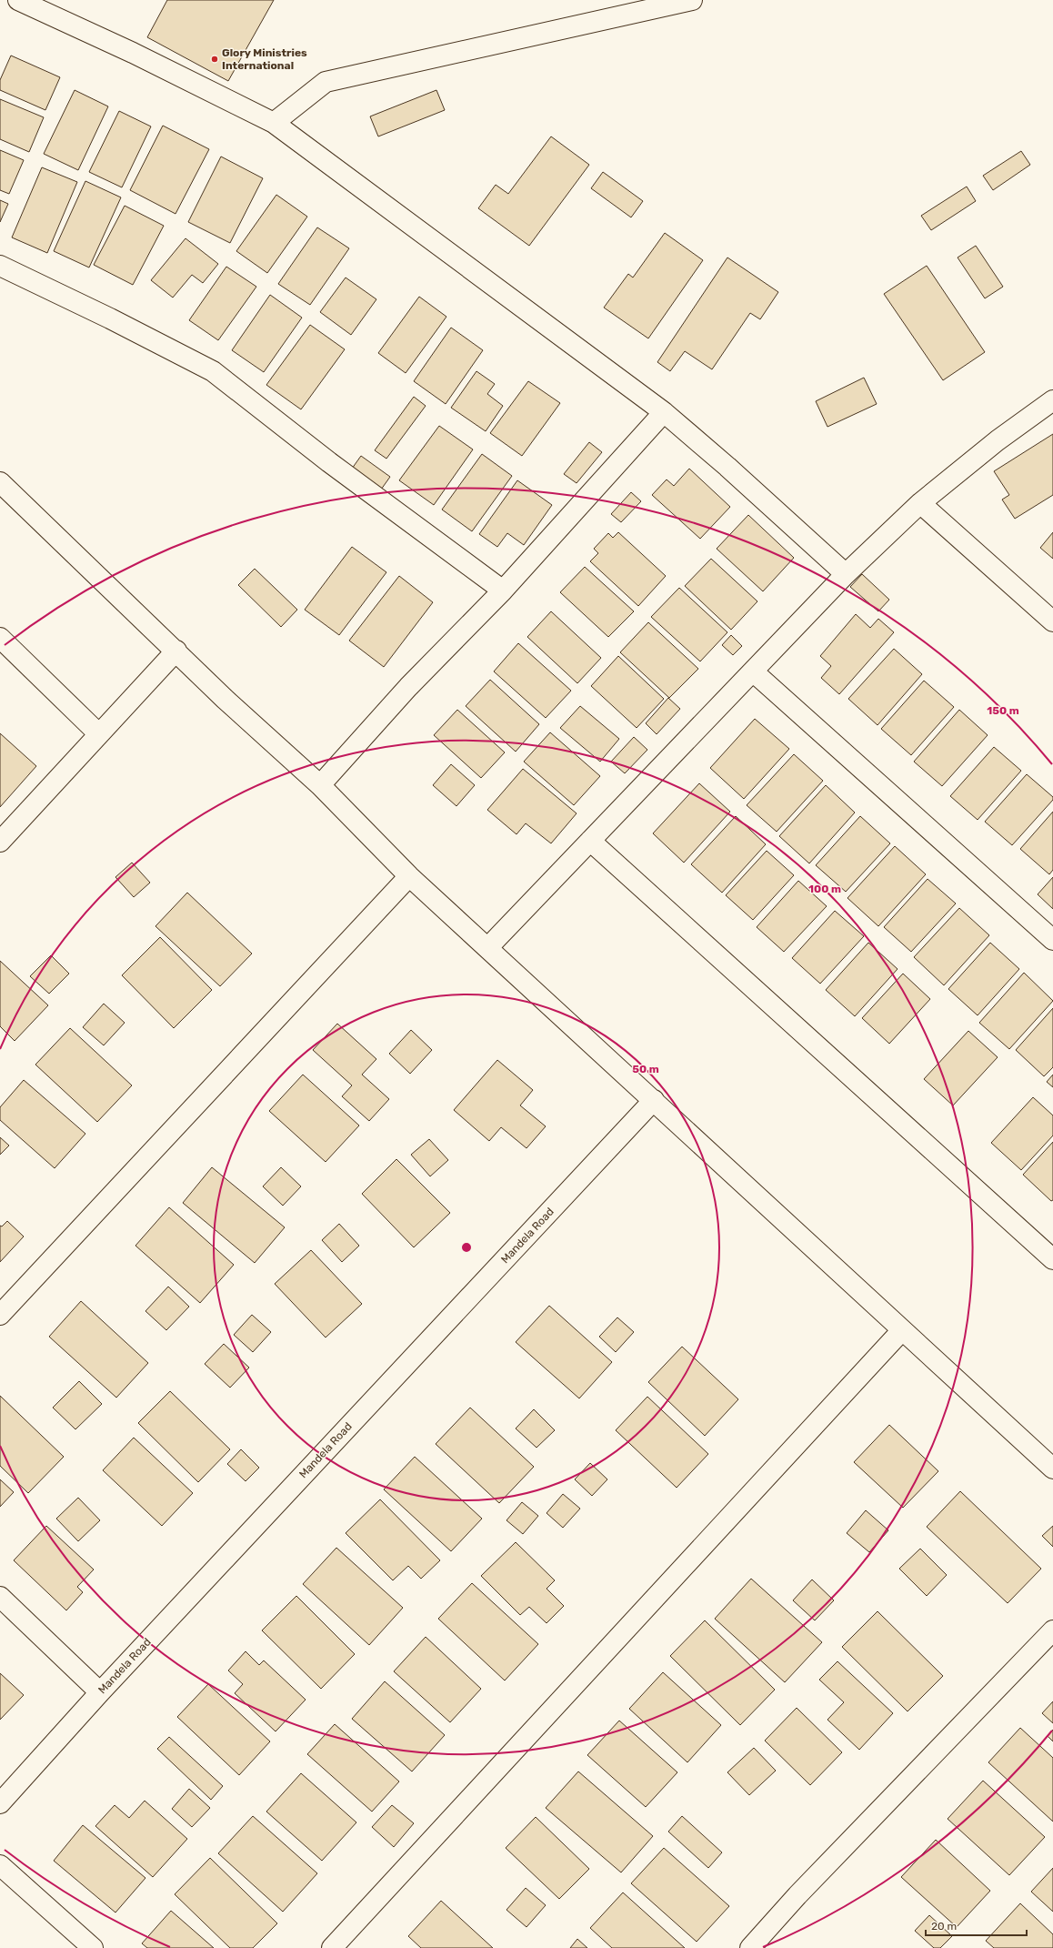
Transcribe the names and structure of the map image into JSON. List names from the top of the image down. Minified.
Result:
{"streets":{"street":["Mandela Road"]},"places":["Glory Ministries International"],"scale_bar":"20 m","rings":["150 m","100 m","50 m"]}
